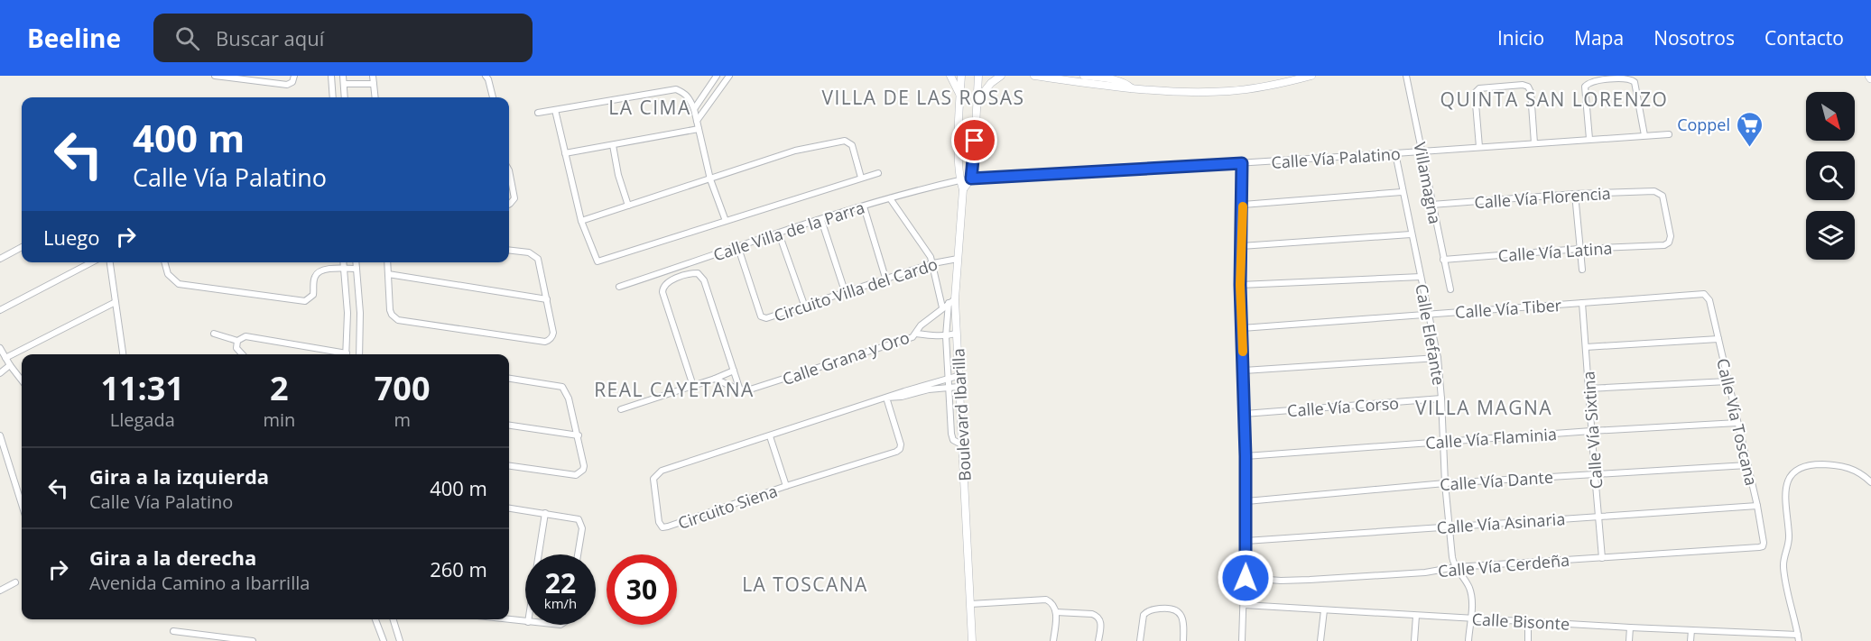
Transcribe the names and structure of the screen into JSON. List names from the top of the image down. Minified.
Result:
{"streets":{"street":["Calle Vía Palatino","Villamagna","Calle Vía Florencia","Calle Villa de la Parra","Calle Vía Latina","Circuito Villa del Cardo","Calle Vía Tiber","Calle Elefante","Calle Grana y Oro","Calle Vía Corso","Boulevard Ibarilla","Calle Vía Toscana","Calle Vía Sixtina","Calle Vía Flaminia","Calle Vía Dante","Circuito Siena","Calle Vía Asinaria","Calle Vía Cerdeña","Calle Bisonte"]},"crossings":[["Calle Vía Palatino","Villamagna"],["Calle Vía Palatino","Calle Villa de la Parra"],["Calle Vía Palatino","Calle Elefante"],["Calle Vía Palatino","Boulevard Ibarilla"],["Villamagna","Calle Vía Florencia"],["Villamagna","Calle Vía Latina"],["Calle Vía Florencia","Calle Vía Latina"],["Calle Villa de la Parra","Circuito Villa del Cardo"],["Calle Villa de la Parra","Boulevard Ibarilla"],["Circuito Villa del Cardo","Boulevard Ibarilla"],["Calle Vía Tiber","Calle Elefante"],["Calle Vía Tiber","Calle Vía Toscana"],["Calle Vía Tiber","Calle Vía Sixtina"],["Calle Elefante","Calle Vía Corso"],["Calle Elefante","Calle Vía Flaminia"],["Calle Elefante","Calle Vía Dante"],["Calle Elefante","Calle Vía Asinaria"],["Calle Elefante","Calle Vía Cerdeña"],["Calle Elefante","Calle Bisonte"],["Calle Grana y Oro","Boulevard Ibarilla"],["Boulevard Ibarilla","Circuito Siena"],["Calle Vía Toscana","Calle Vía Flaminia"],["Calle Vía Toscana","Calle Vía Dante"],["Calle Vía Toscana","Calle Vía Asinaria"],["Calle Vía Toscana","Calle Vía Cerdeña"],["Calle Vía Sixtina","Calle Vía Flaminia"],["Calle Vía Sixtina","Calle Vía Dante"],["Calle Vía Sixtina","Calle Vía Asinaria"],["Calle Vía Sixtina","Calle Vía Cerdeña"]],"districts":["VILLA DE LAS ROSAS","QUINTA SAN LORENZO","LA CIMA","REAL CAYETANA","VILLA MAGNA","LA TOSCANA"],"places":{"supermarket":["Coppel"]},"north":"bottom right","page":{"header":"Beeline","search":"Buscar aquí","nav":["Inicio","Mapa","Nosotros","Contacto"],"turn":["400 m","Calle Vía Palatino"],"then":"Luego","eta":["11:31","Llegada","2","min","700","m"],"list":[{"name":"Gira a la izquierda","note":"Calle Vía Palatino","value":"400 m"},{"name":"Gira a la derecha","note":"Avenida Camino a Ibarrilla","value":"260 m"}],"speed":"22 km/h","limit":"30"}}
